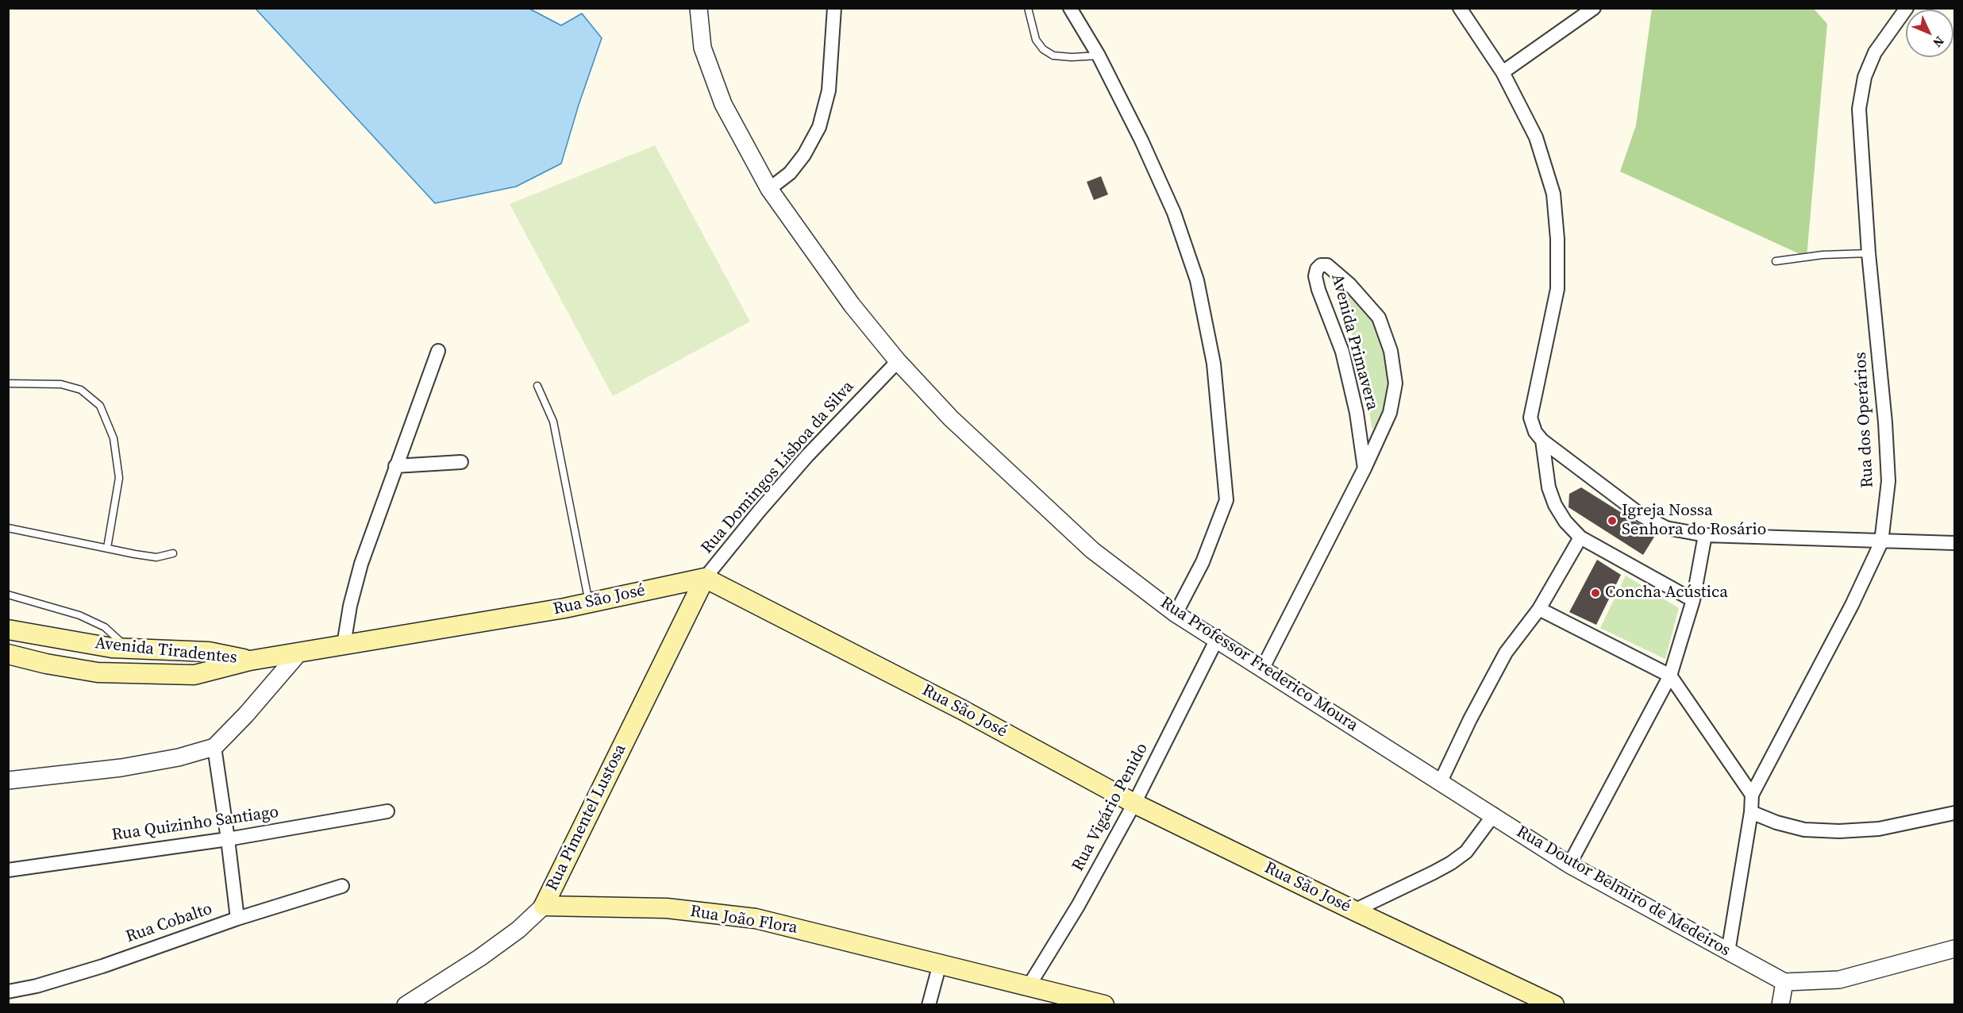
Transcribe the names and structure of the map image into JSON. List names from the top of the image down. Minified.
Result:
{"streets":{"main road":["Rua São José","Avenida Tiradentes","Rua Pimentel Lustosa","Rua João Flora"],"street":["Avenida Primavera","Rua dos Operários","Rua Domingos Lisboa da Silva","Rua Professor Frederico Moura","Rua Vigário Penido","Rua Quizinho Santiago","Rua Doutor Belmiro de Medeiros","Rua Cobalto"]},"crossings":[["Avenida Primavera","Rua Professor Frederico Moura"],["Rua dos Operários","Rua Doutor Belmiro de Medeiros"],["Rua Domingos Lisboa da Silva","Rua São José"],["Rua Domingos Lisboa da Silva","Rua Professor Frederico Moura"],["Rua Domingos Lisboa da Silva","Rua Pimentel Lustosa"],["Rua São José","Avenida Tiradentes"],["Rua São José","Rua Vigário Penido"],["Rua São José","Rua Pimentel Lustosa"],["Rua Professor Frederico Moura","Rua Vigário Penido"],["Rua Professor Frederico Moura","Rua Doutor Belmiro de Medeiros"],["Rua Vigário Penido","Rua João Flora"],["Rua Pimentel Lustosa","Rua João Flora"]],"places":["Igreja Nossa Senhora do Rosário","Concha Acústica"],"north":"bottom right"}
